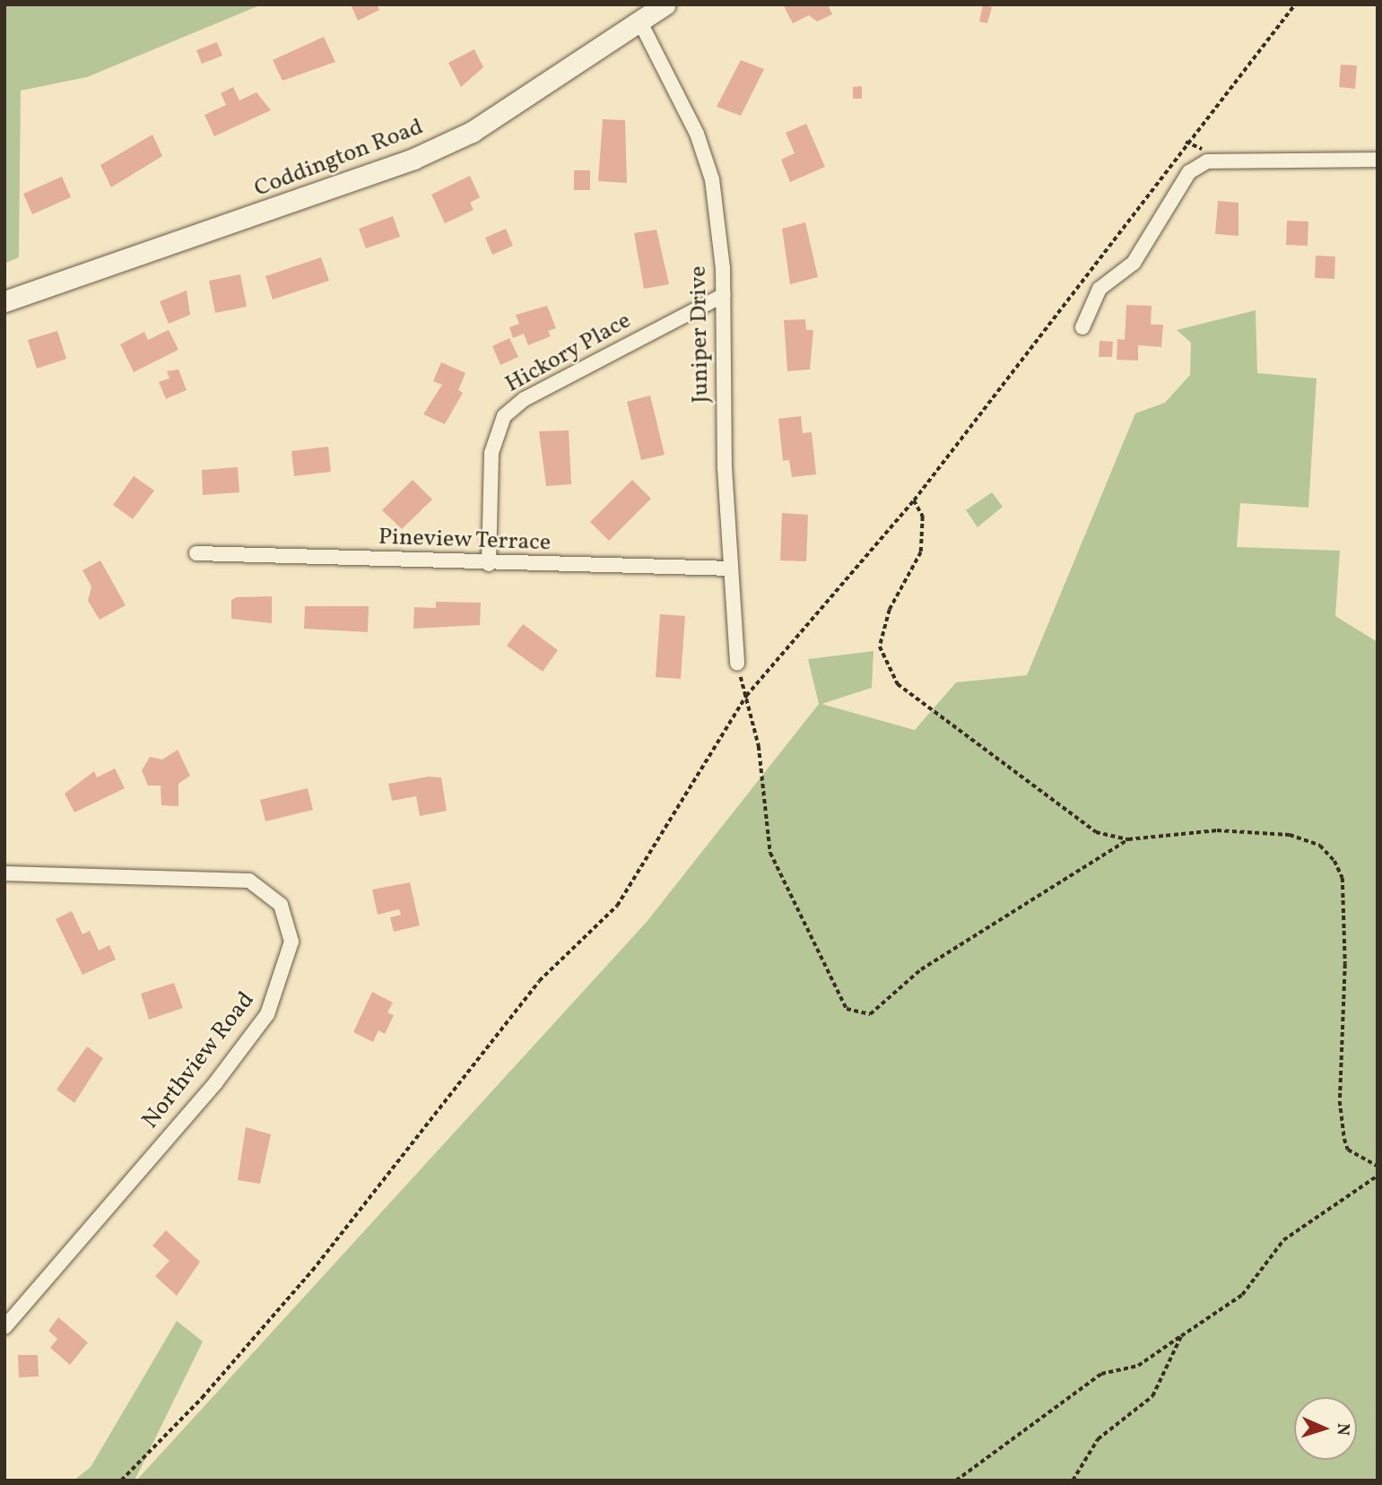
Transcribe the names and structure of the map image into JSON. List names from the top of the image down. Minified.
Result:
{"streets":{"street":["Coddington Road","Juniper Drive","Hickory Place","Pineview Terrace","Northview Road"]},"crossings":[["Coddington Road","Juniper Drive"],["Juniper Drive","Hickory Place"],["Juniper Drive","Pineview Terrace"],["Hickory Place","Pineview Terrace"]],"north":"right"}
